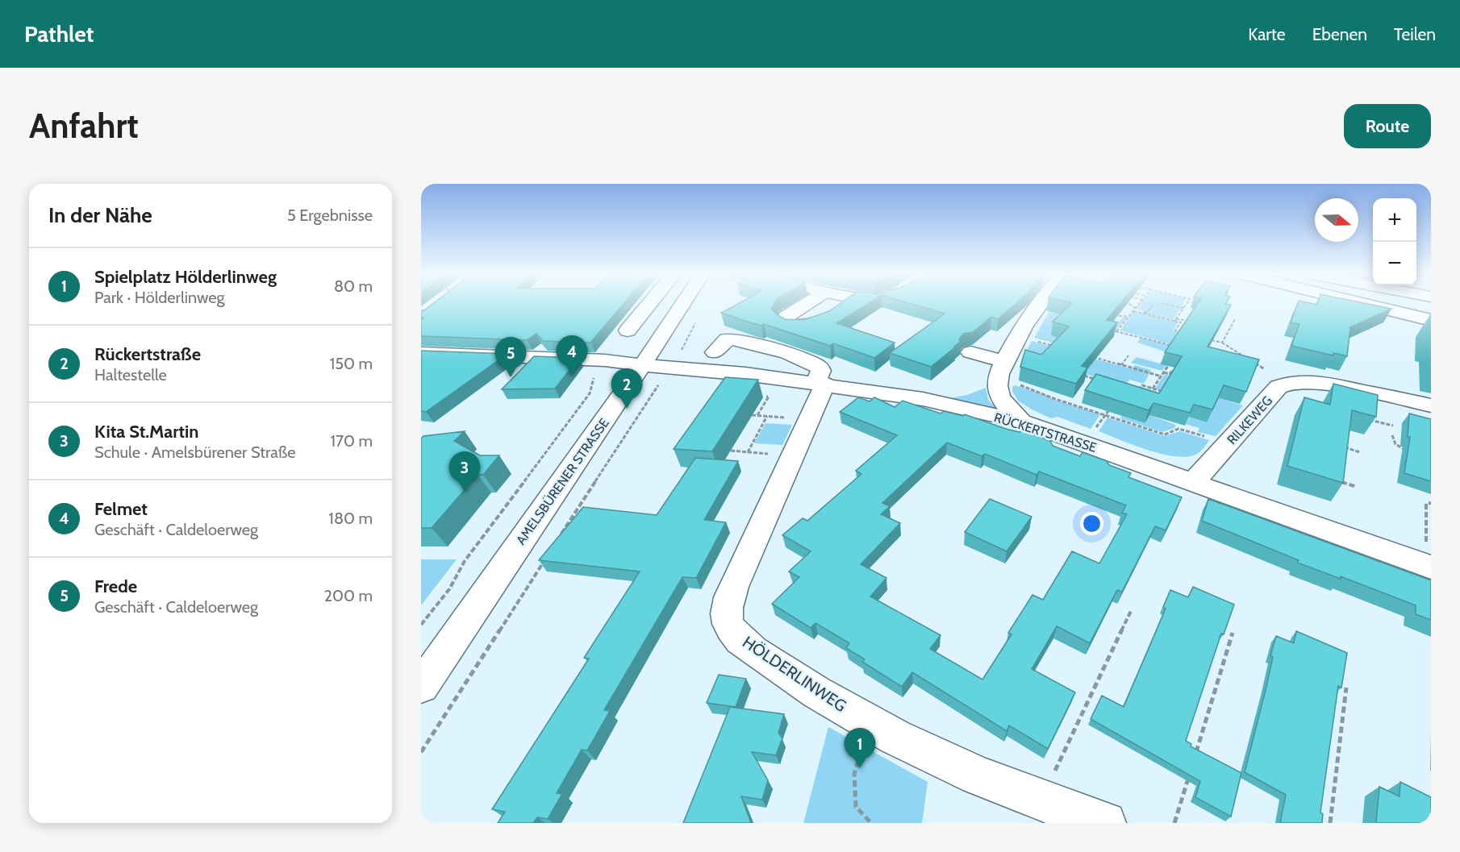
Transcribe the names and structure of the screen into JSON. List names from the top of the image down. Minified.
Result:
{"streets":{"street":["RILKEWEG","RÜCKERTSTRASSE","AMELSBÜRENER STRASSE","HÖLDERLINWEG"]},"crossings":[["RILKEWEG","RÜCKERTSTRASSE"],["RÜCKERTSTRASSE","AMELSBÜRENER STRASSE"],["RÜCKERTSTRASSE","HÖLDERLINWEG"]],"north":"right","page":{"header":"Pathlet","nav":["Karte","Ebenen","Teilen"],"buttons":"Route","title":"Anfahrt","heading":["In der Nähe","5 Ergebnisse"],"map_buttons":["+","−"],"list":[{"mark":"1","name":"Spielplatz Hölderlinweg","note":"Park · Hölderlinweg","value":"80 m"},{"mark":"2","name":"Rückertstraße","note":"Haltestelle","value":"150 m"},{"mark":"3","name":"Kita St.Martin","note":"Schule · Amelsbürener Straße","value":"170 m"},{"mark":"4","name":"Felmet","note":"Geschäft · Caldeloerweg","value":"180 m"},{"mark":"5","name":"Frede","note":"Geschäft · Caldeloerweg","value":"200 m"}],"pins":["4","5","2","3","1"]}}
